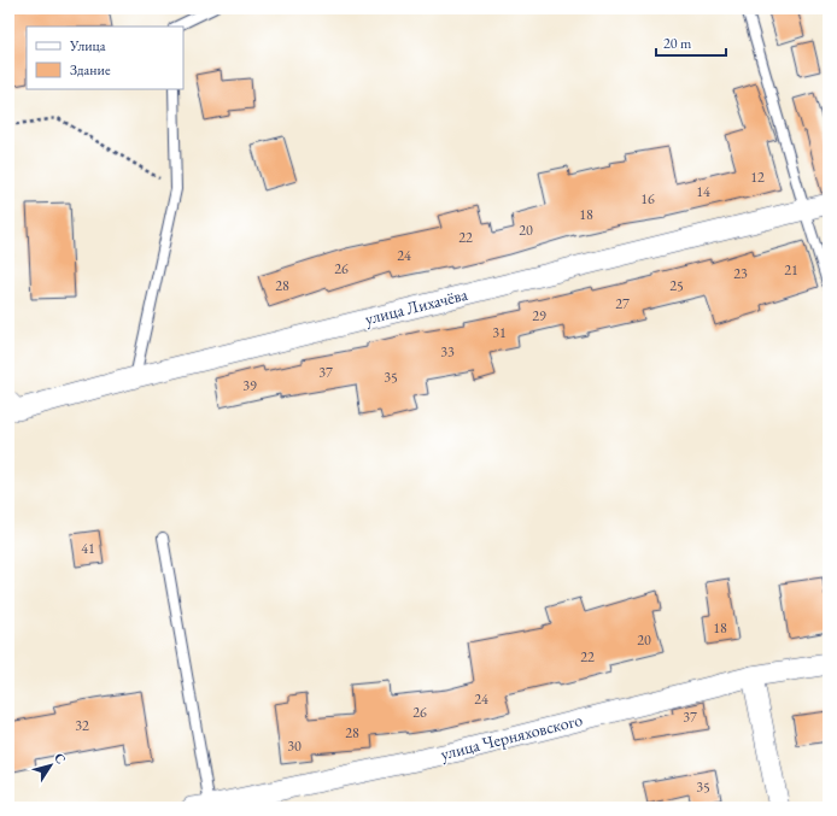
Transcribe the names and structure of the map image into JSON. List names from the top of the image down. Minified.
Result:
{"streets":{"street":["улица Лихачёва","улица Черняховского"]},"house_numbers":["12","14","16","18","20","22","24","26","21","23","28","25","27","29","31","33","37","35","39","41","18","20","22","24","26","37","32","28","30","35"],"legend":["Улица","Здание"],"scale_bar":"20 m","north":"top right"}
